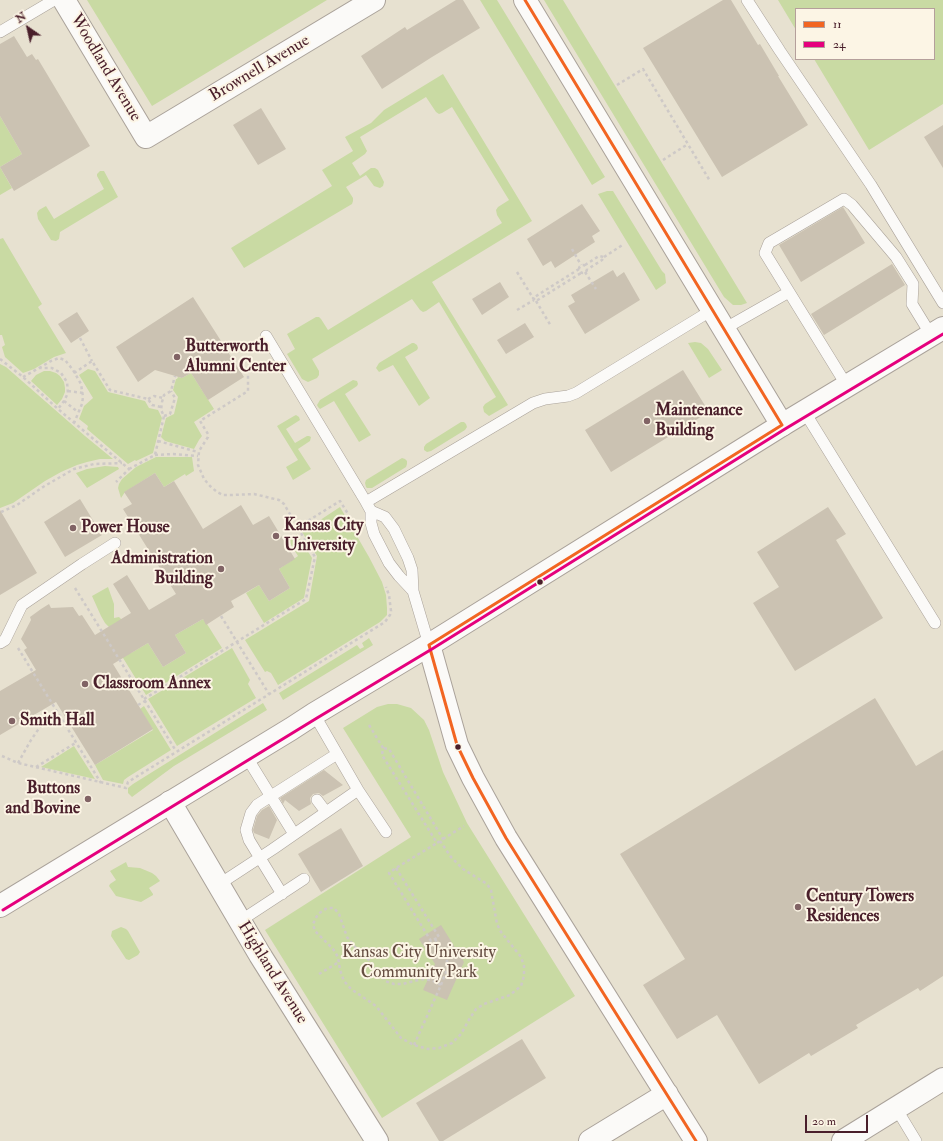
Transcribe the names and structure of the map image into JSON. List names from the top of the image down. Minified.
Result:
{"streets":{"street":["Woodland Avenue","Brownell Avenue","Highland Avenue"]},"crossings":[["Woodland Avenue","Brownell Avenue"]],"parks":["Kansas City University Community Park"],"places":["Butterworth Alumni Center","Maintenance Building","Power House","Kansas City University","Administration Building","Classroom Annex","Smith Hall","Buttons and Bovine","Century Towers Residences"],"lines":["transit line 11","transit line 24"],"legend":["11","24"],"scale_bar":"20 m","north":"top left"}
